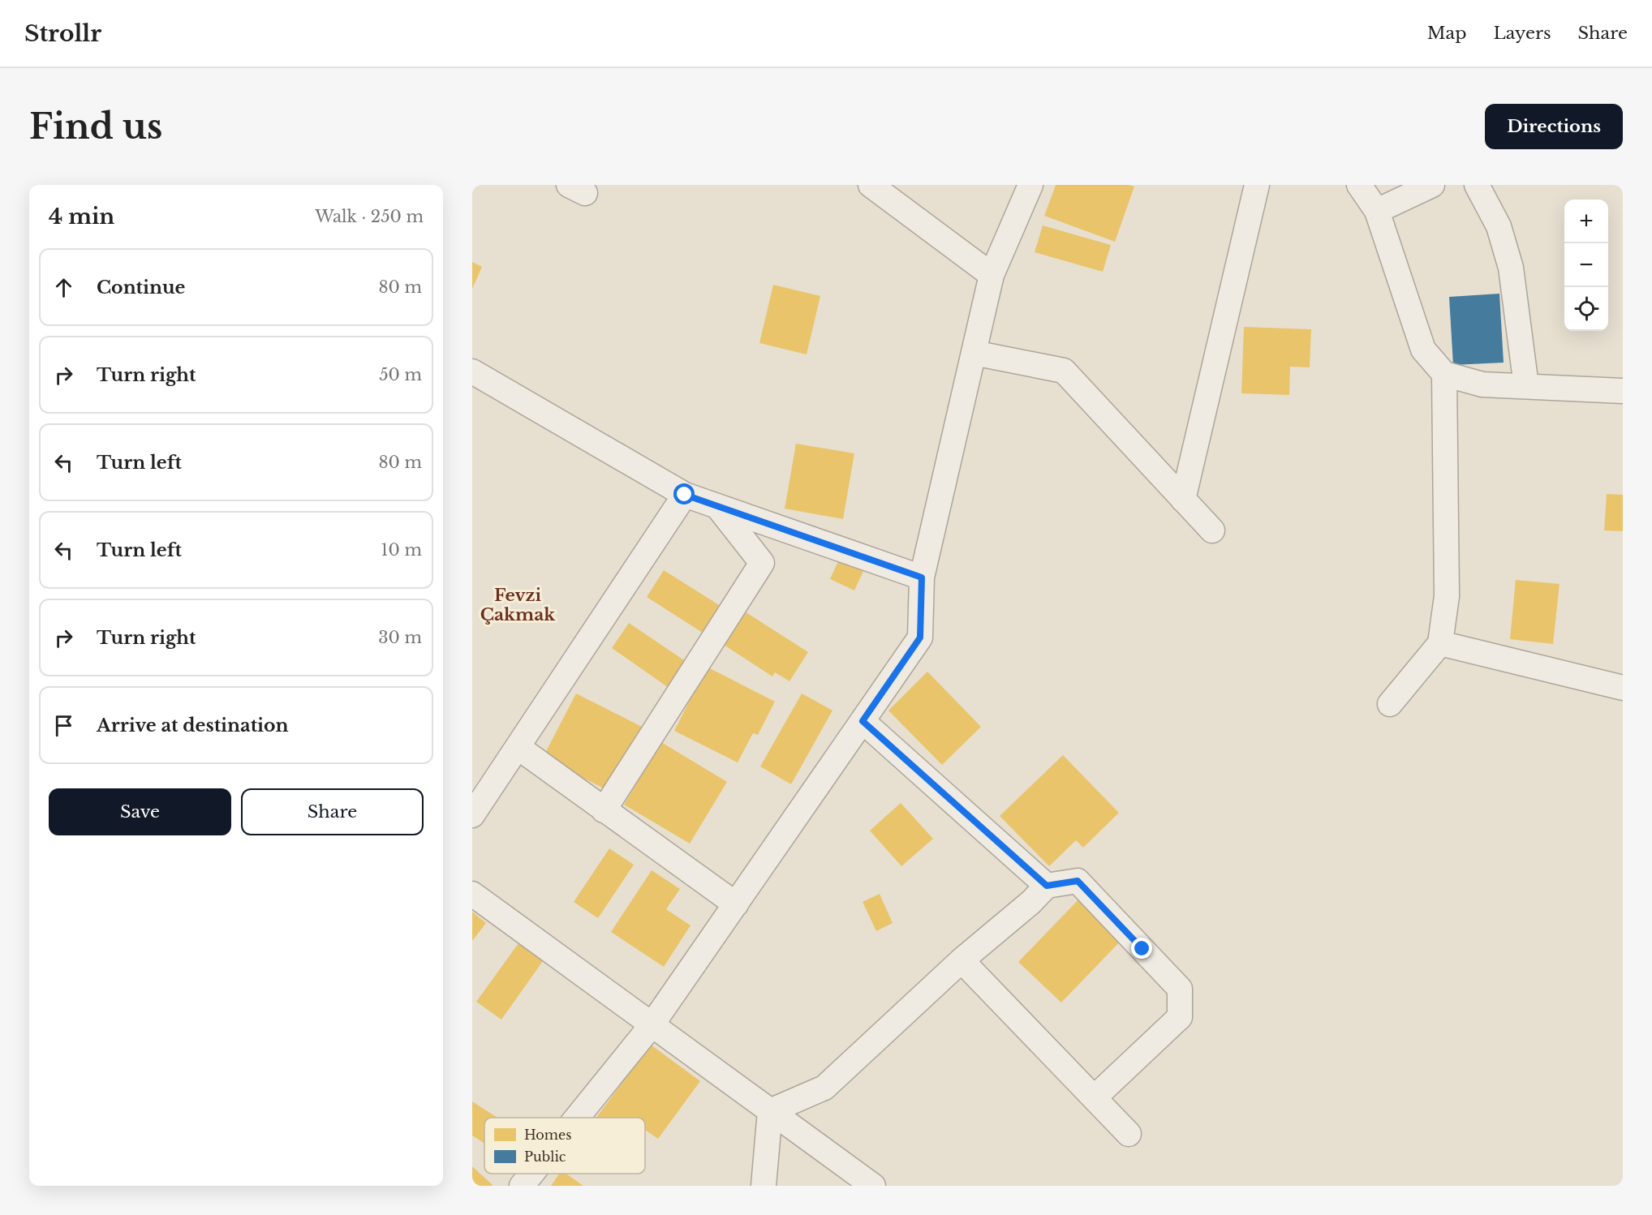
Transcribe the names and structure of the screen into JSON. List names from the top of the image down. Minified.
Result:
{"districts":["Fevzi Çakmak"],"legend":["Homes","Public"],"page":{"header":"Strollr","nav":["Map","Layers","Share"],"buttons":["Directions",["Save","Share"]],"title":"Find us","heading":["4 min","Walk · 250 m"],"map_buttons":["+","−"],"list":[["Continue","80 m"],["Turn right","50 m"],["Turn left","80 m"],["Turn left","10 m"],["Turn right","30 m"],"Arrive at destination"]}}
